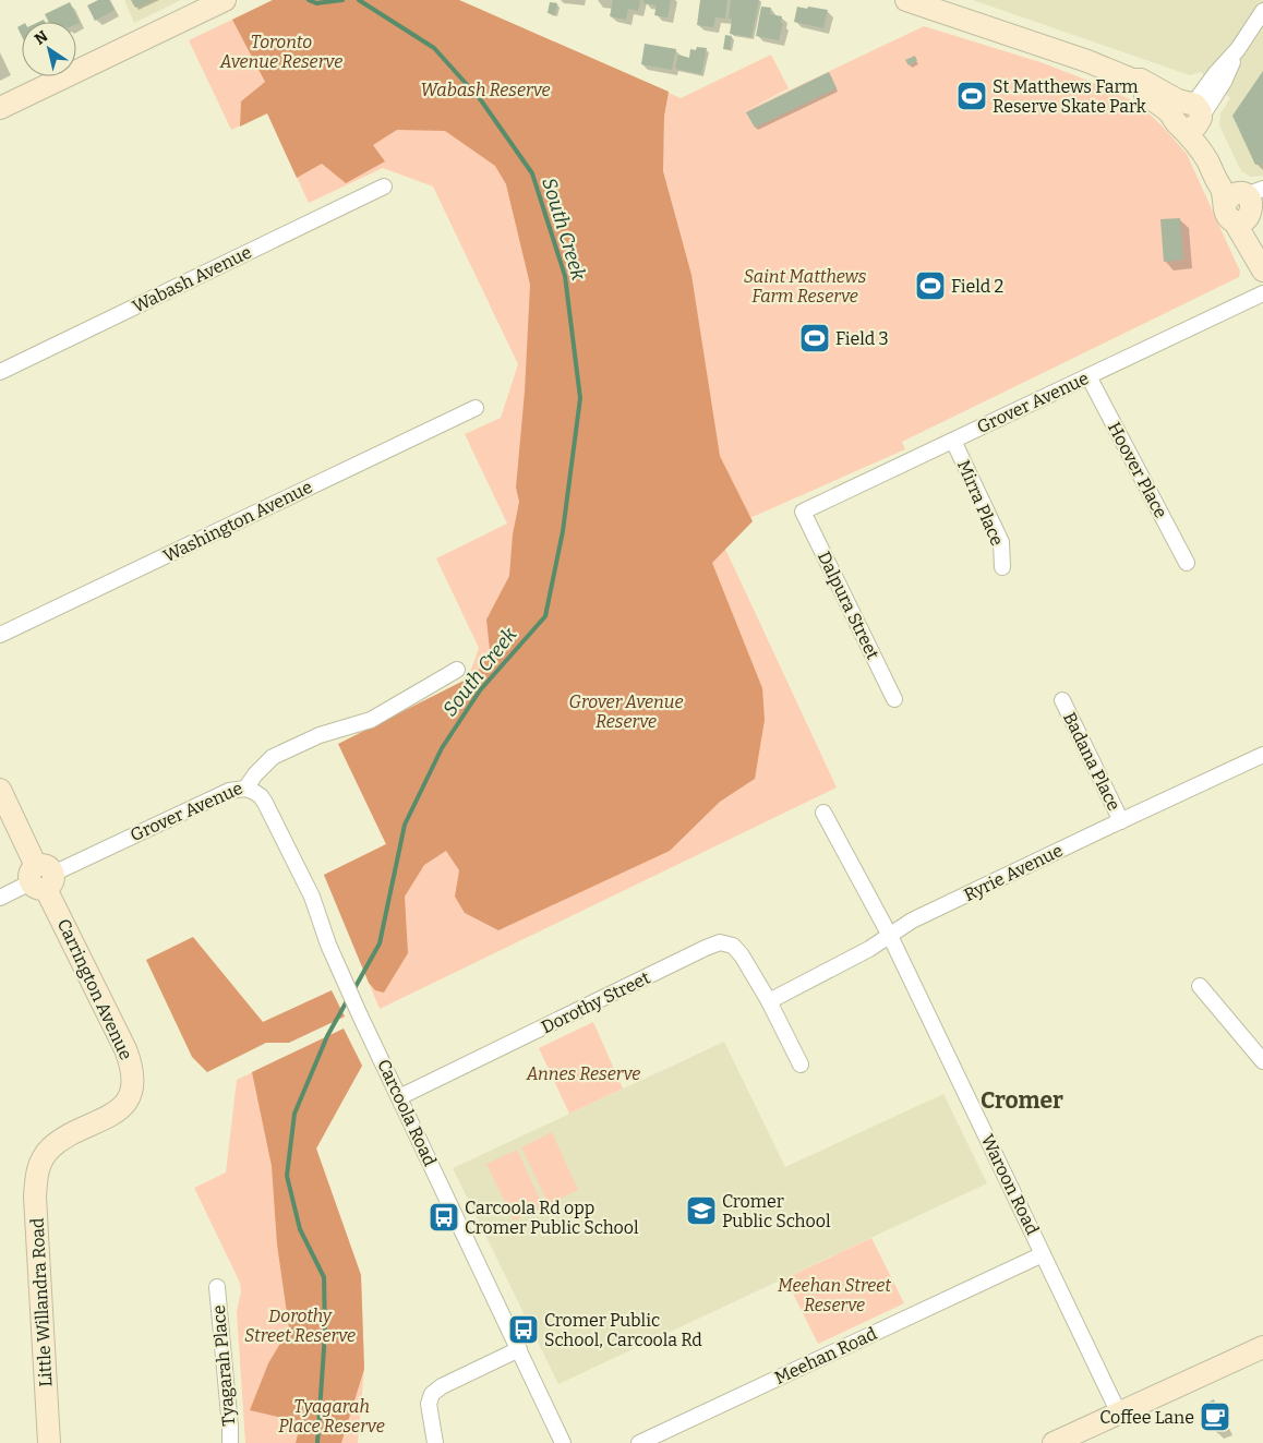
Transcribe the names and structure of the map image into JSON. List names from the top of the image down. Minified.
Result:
{"streets":{"street":["Wabash Avenue","Grover Avenue","Hoover Place","Mirra Place","Washington Avenue","Dalpura Street","Badana Place","Ryrie Avenue","Carrington Avenue","Dorothy Street","Carcoola Road","Waroon Road","Little Willandra Road","Meehan Road","Tyagarah Place"]},"crossings":[["Grover Avenue","Hoover Place"],["Grover Avenue","Mirra Place"],["Grover Avenue","Dalpura Street"],["Grover Avenue","Carrington Avenue"],["Grover Avenue","Carcoola Road"],["Badana Place","Ryrie Avenue"],["Ryrie Avenue","Dorothy Street"],["Ryrie Avenue","Waroon Road"],["Carrington Avenue","Little Willandra Road"],["Dorothy Street","Carcoola Road"],["Waroon Road","Meehan Road"]],"districts":["Cromer"],"water":["South Creek"],"parks":["Toronto Avenue Reserve","Wabash Reserve","Saint Matthews Farm Reserve","Grover Avenue Reserve","Annes Reserve","Meehan Street Reserve","Dorothy Street Reserve","Tyagarah Place Reserve"],"places":{"sports":["St Matthews Farm Reserve Skate Park","Field 2","Field 3"],"school or university":["Cromer Public School"],"bus stop":["Carcoola Rd opp Cromer Public School","Cromer Public School, Carcoola Rd"],"cafe":["Coffee Lane"]},"north":"top left"}
